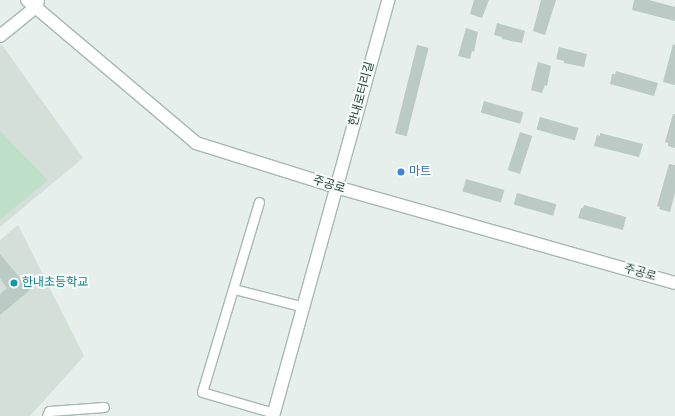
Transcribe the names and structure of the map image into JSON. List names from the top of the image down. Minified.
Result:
{"streets":{"street":["한내로터리길","주공로"]},"crossings":[["한내로터리길","주공로"]],"places":["마트","한내초등학교"]}
